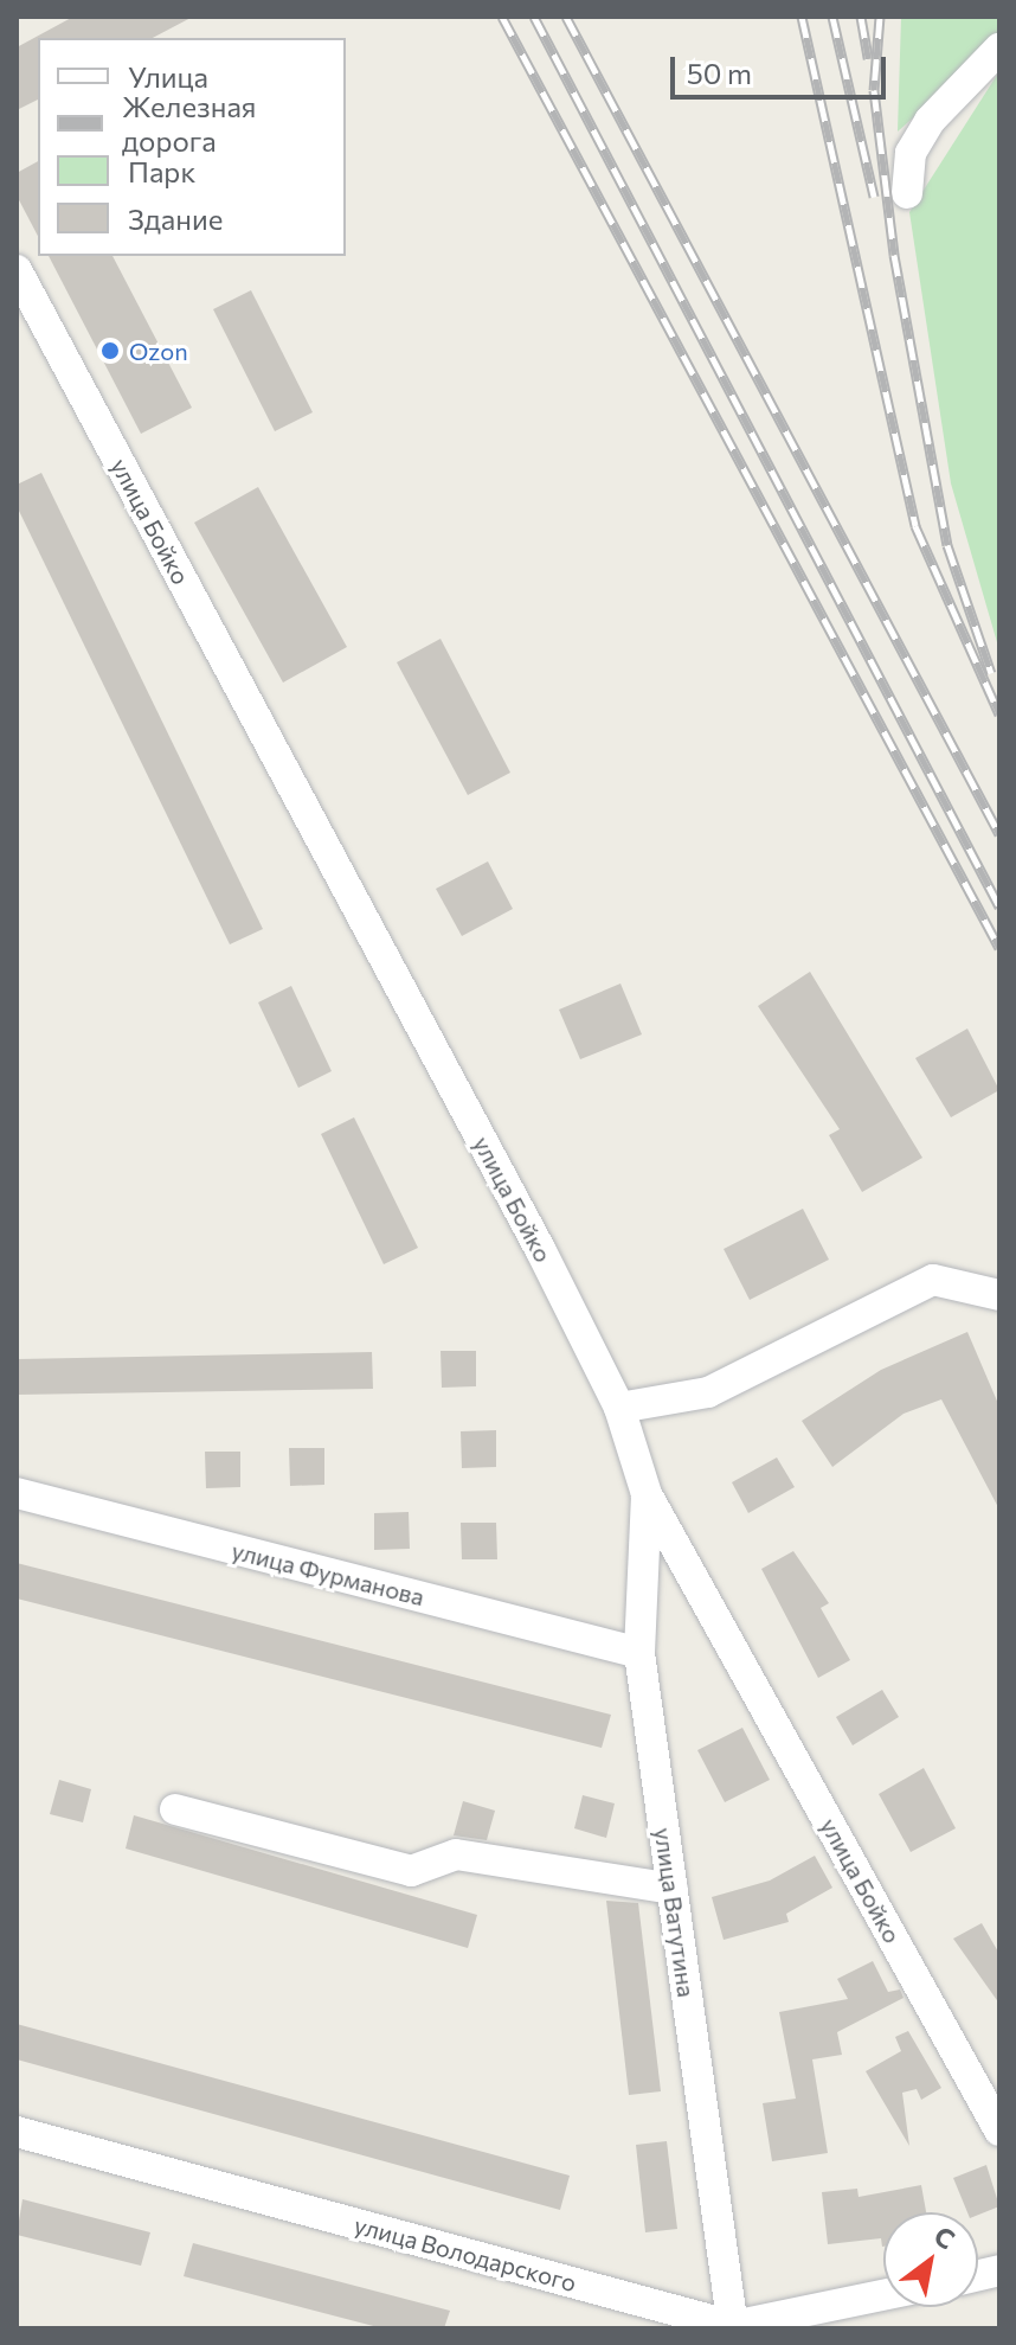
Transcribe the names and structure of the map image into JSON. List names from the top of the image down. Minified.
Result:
{"streets":{"street":["улица Бойко","улица Фурманова","улица Ватутина","улица Володарского"]},"crossings":[["улица Бойко","улица Ватутина"],["улица Фурманова","улица Ватутина"],["улица Ватутина","улица Володарского"]],"places":["Ozon"],"legend":["Улица","Железная дорога","Парк","Здание"],"scale_bar":"50 m","north":"top right"}
